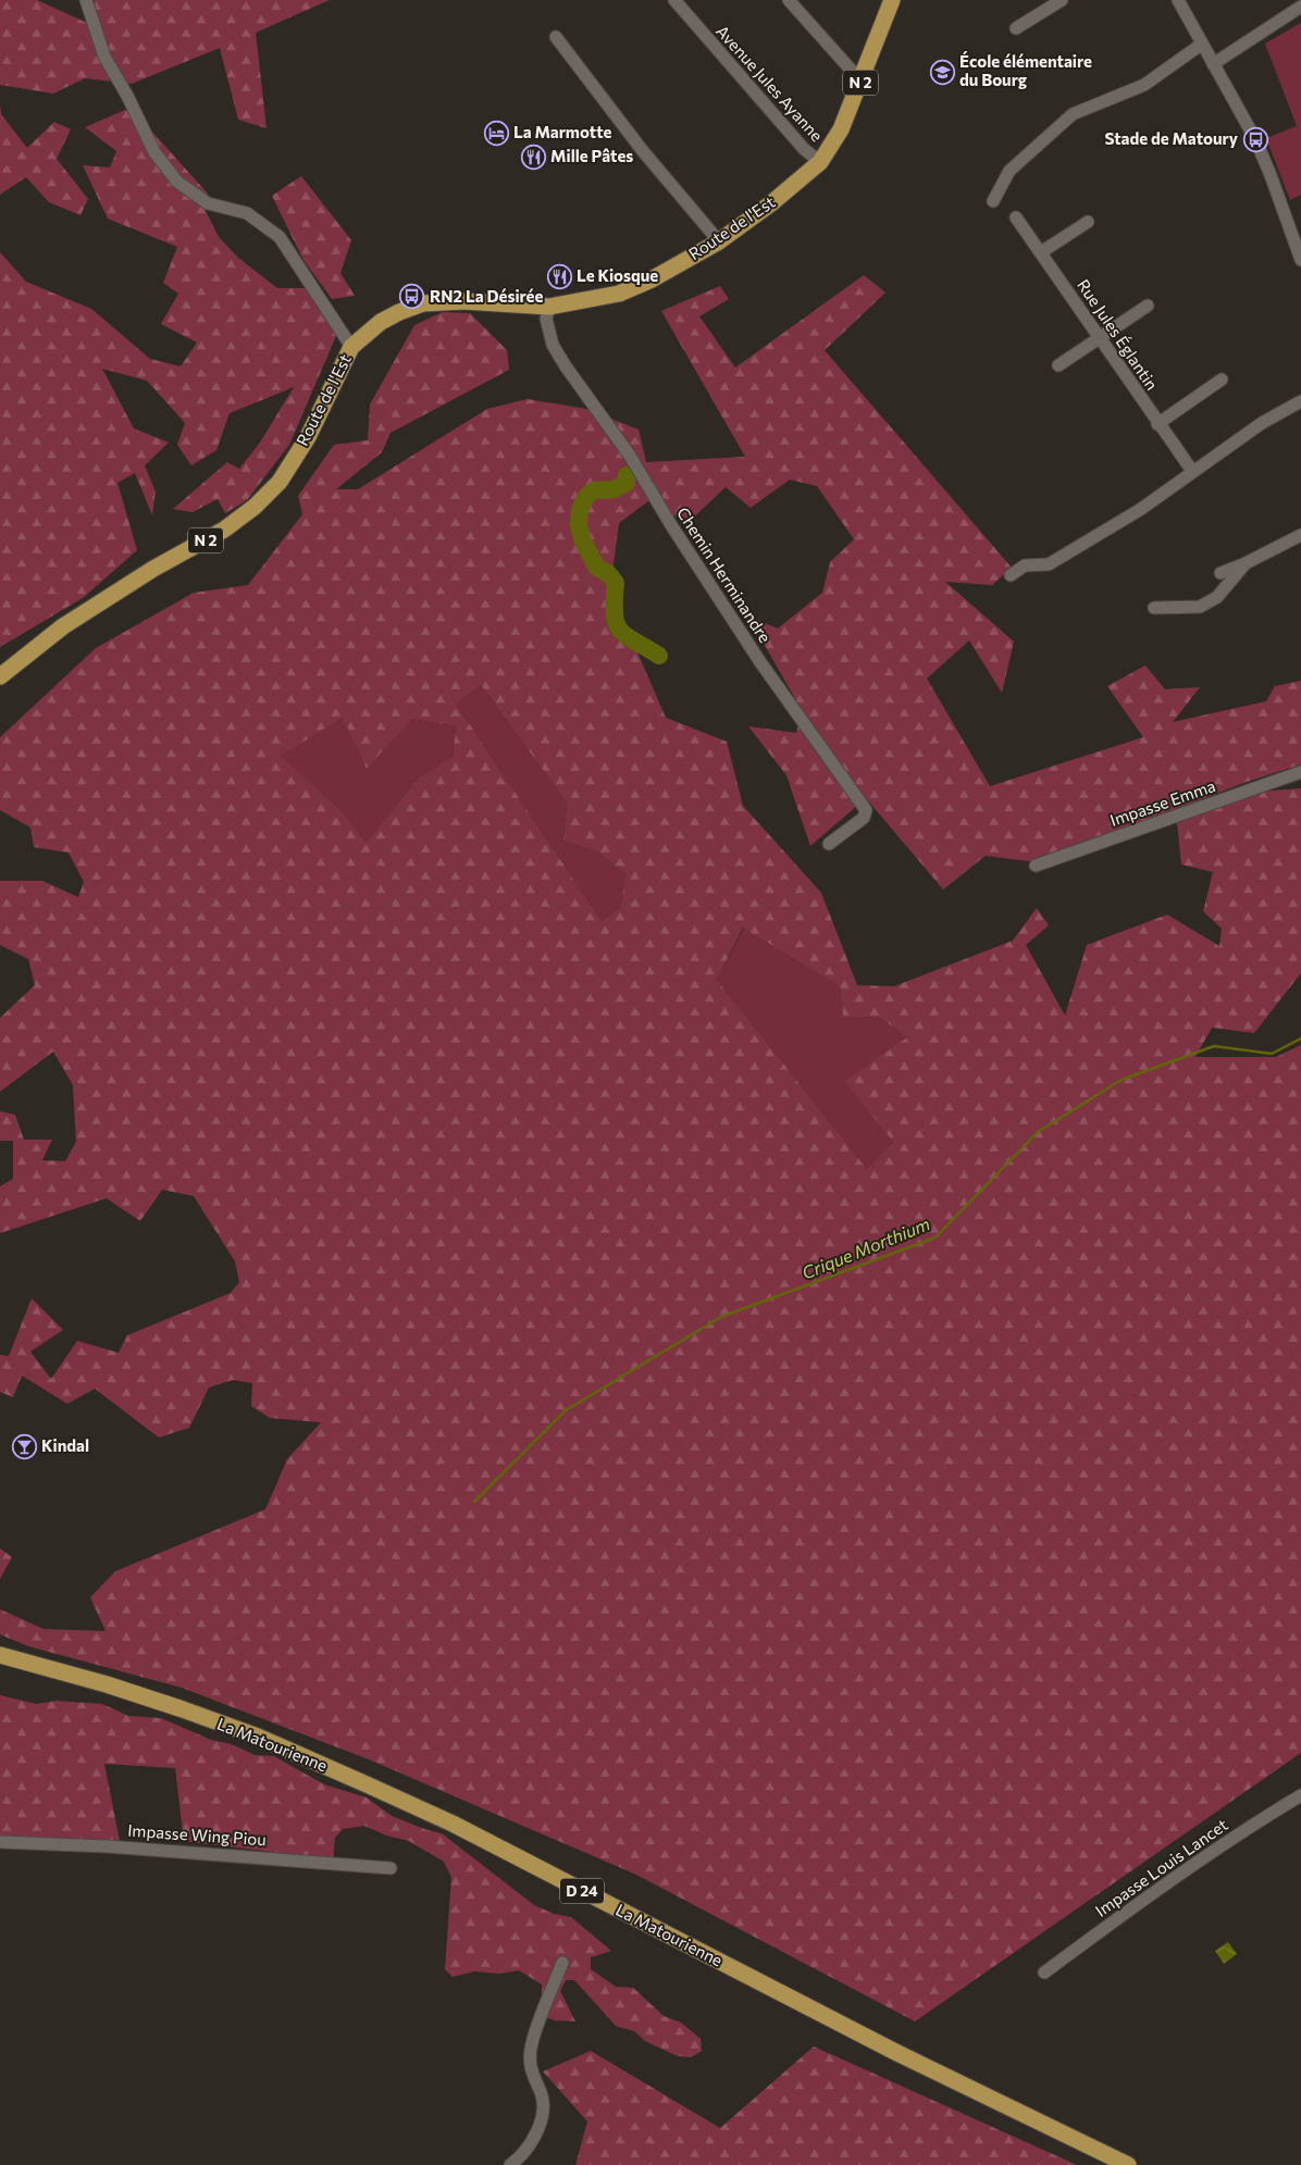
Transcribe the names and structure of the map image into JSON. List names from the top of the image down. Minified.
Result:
{"streets":{"main road":["N 2","Route de l'Est","La Matourienne","D 24"],"street":["Avenue Jules Ayanne","Rue Jules Églantin","Chemin Herminandre","Impasse Emma","Impasse Wing Piou","Impasse Louis Lancet"]},"crossings":[["Avenue Jules Ayanne","Route de l'Est"],["Route de l'Est","Chemin Herminandre"]],"water":["Crique Morthium"],"places":{"school or university":["École élémentaire du Bourg"],"hotel":["La Marmotte"],"bus stop":["Stade de Matoury","RN2 La Désirée"],"restaurant":["Mille Pâtes","Le Kiosque"],"bar":["Kindal"]}}
